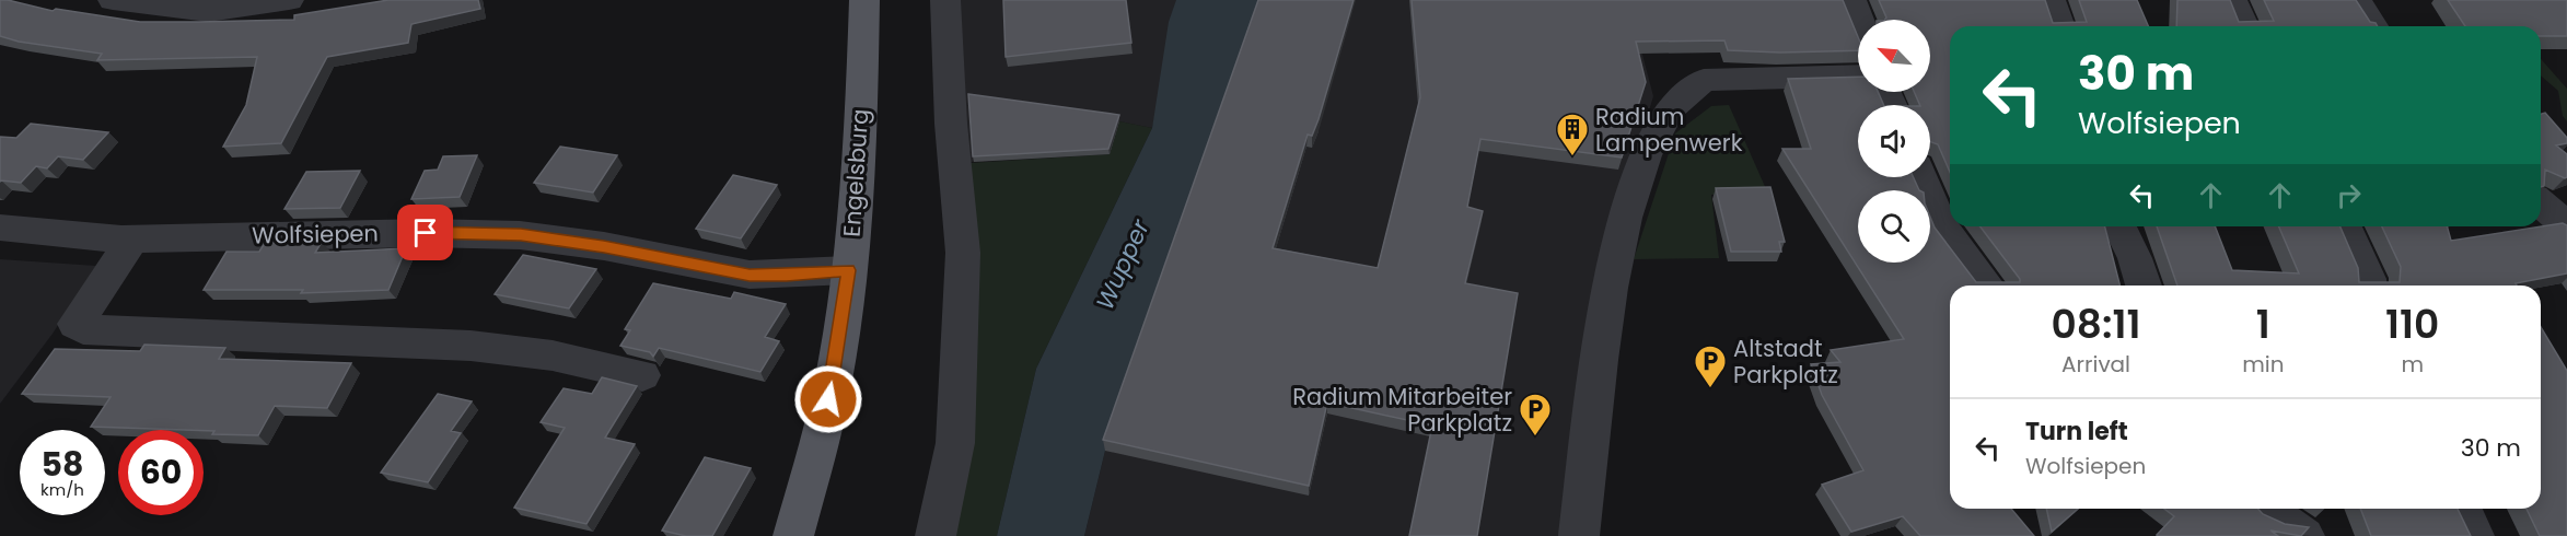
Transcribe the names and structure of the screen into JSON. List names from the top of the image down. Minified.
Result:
{"streets":{"main road":["Engelsburg"],"street":["Wolfsiepen"]},"crossings":[["Engelsburg","Wolfsiepen"]],"water":["Wupper"],"places":{"building":["Radium Lampenwerk"],"parking":["Altstadt Parkplatz","Radium Mitarbeiter Parkplatz"]},"north":"top left","page":{"turn":["30 m","Wolfsiepen"],"eta":["08:11","Arrival","1","min","110","m"],"list":[{"name":"Turn left","note":"Wolfsiepen","value":"30 m"}],"speed":"58 km/h","limit":"60"}}
